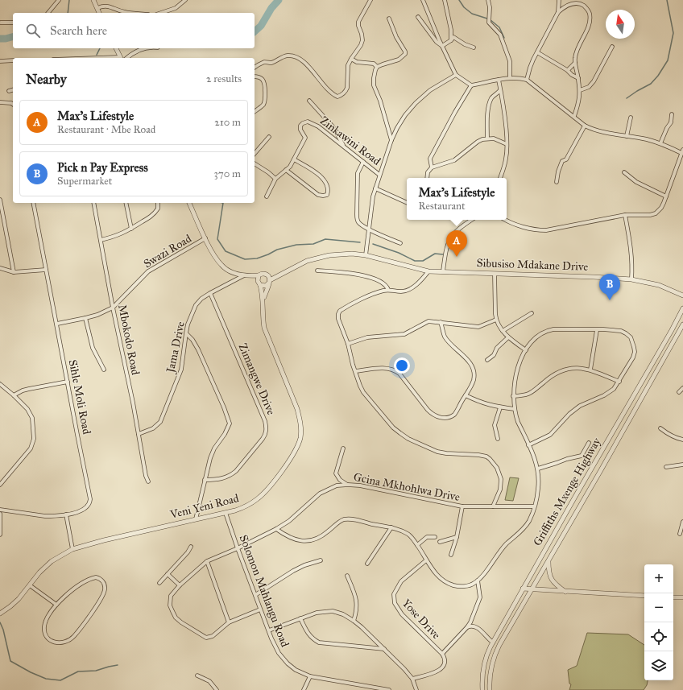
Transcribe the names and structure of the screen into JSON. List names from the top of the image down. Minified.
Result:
{"streets":{"street":["Zinkawini Road","Swazi Road","Sibusiso Mdakane Drive","Mbokodo Road","Jama Drive","Zimangwe Drive","Sihle Moli Road","Gcina Mkhohlwa Drive","Griffiths Mxenge Highway","Veni Yeni Road","Solomon Mahlangu Road","Yose Drive"]},"crossings":[["Swazi Road","Mbokodo Road"],["Swazi Road","Sihle Moli Road"],["Sibusiso Mdakane Drive","Veni Yeni Road"],["Mbokodo Road","Jama Drive"],["Jama Drive","Zimangwe Drive"],["Gcina Mkhohlwa Drive","Solomon Mahlangu Road"],["Veni Yeni Road","Solomon Mahlangu Road"]],"north":"top","page":{"search":"Search here","heading":["Nearby","2 results"],"list":[{"mark":"A","name":"Max's Lifestyle","note":"Restaurant · Mbe Road","value":"210 m"},{"mark":"B","name":"Pick n Pay Express","note":"Supermarket","value":"370 m"}],"popup":["Max's Lifestyle","Restaurant"],"pins":["A","B"],"map_buttons":["+","−"]}}
